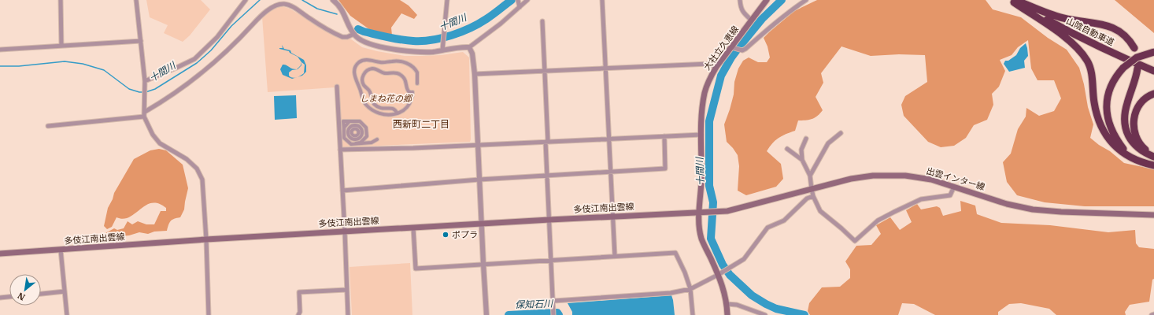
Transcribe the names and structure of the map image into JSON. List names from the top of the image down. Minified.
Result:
{"streets":{"highway":["山陰自動車道"],"main road":["大社立久恵線","出雲インター線","多伎江南出雲線"]},"crossings":[["大社立久恵線","出雲インター線"],["大社立久恵線","多伎江南出雲線"],["出雲インター線","多伎江南出雲線"]],"districts":["西新町二丁目"],"water":["十間川","保知石川"],"parks":["しまね花の郷"],"places":["ポプラ"],"north":"bottom left"}
